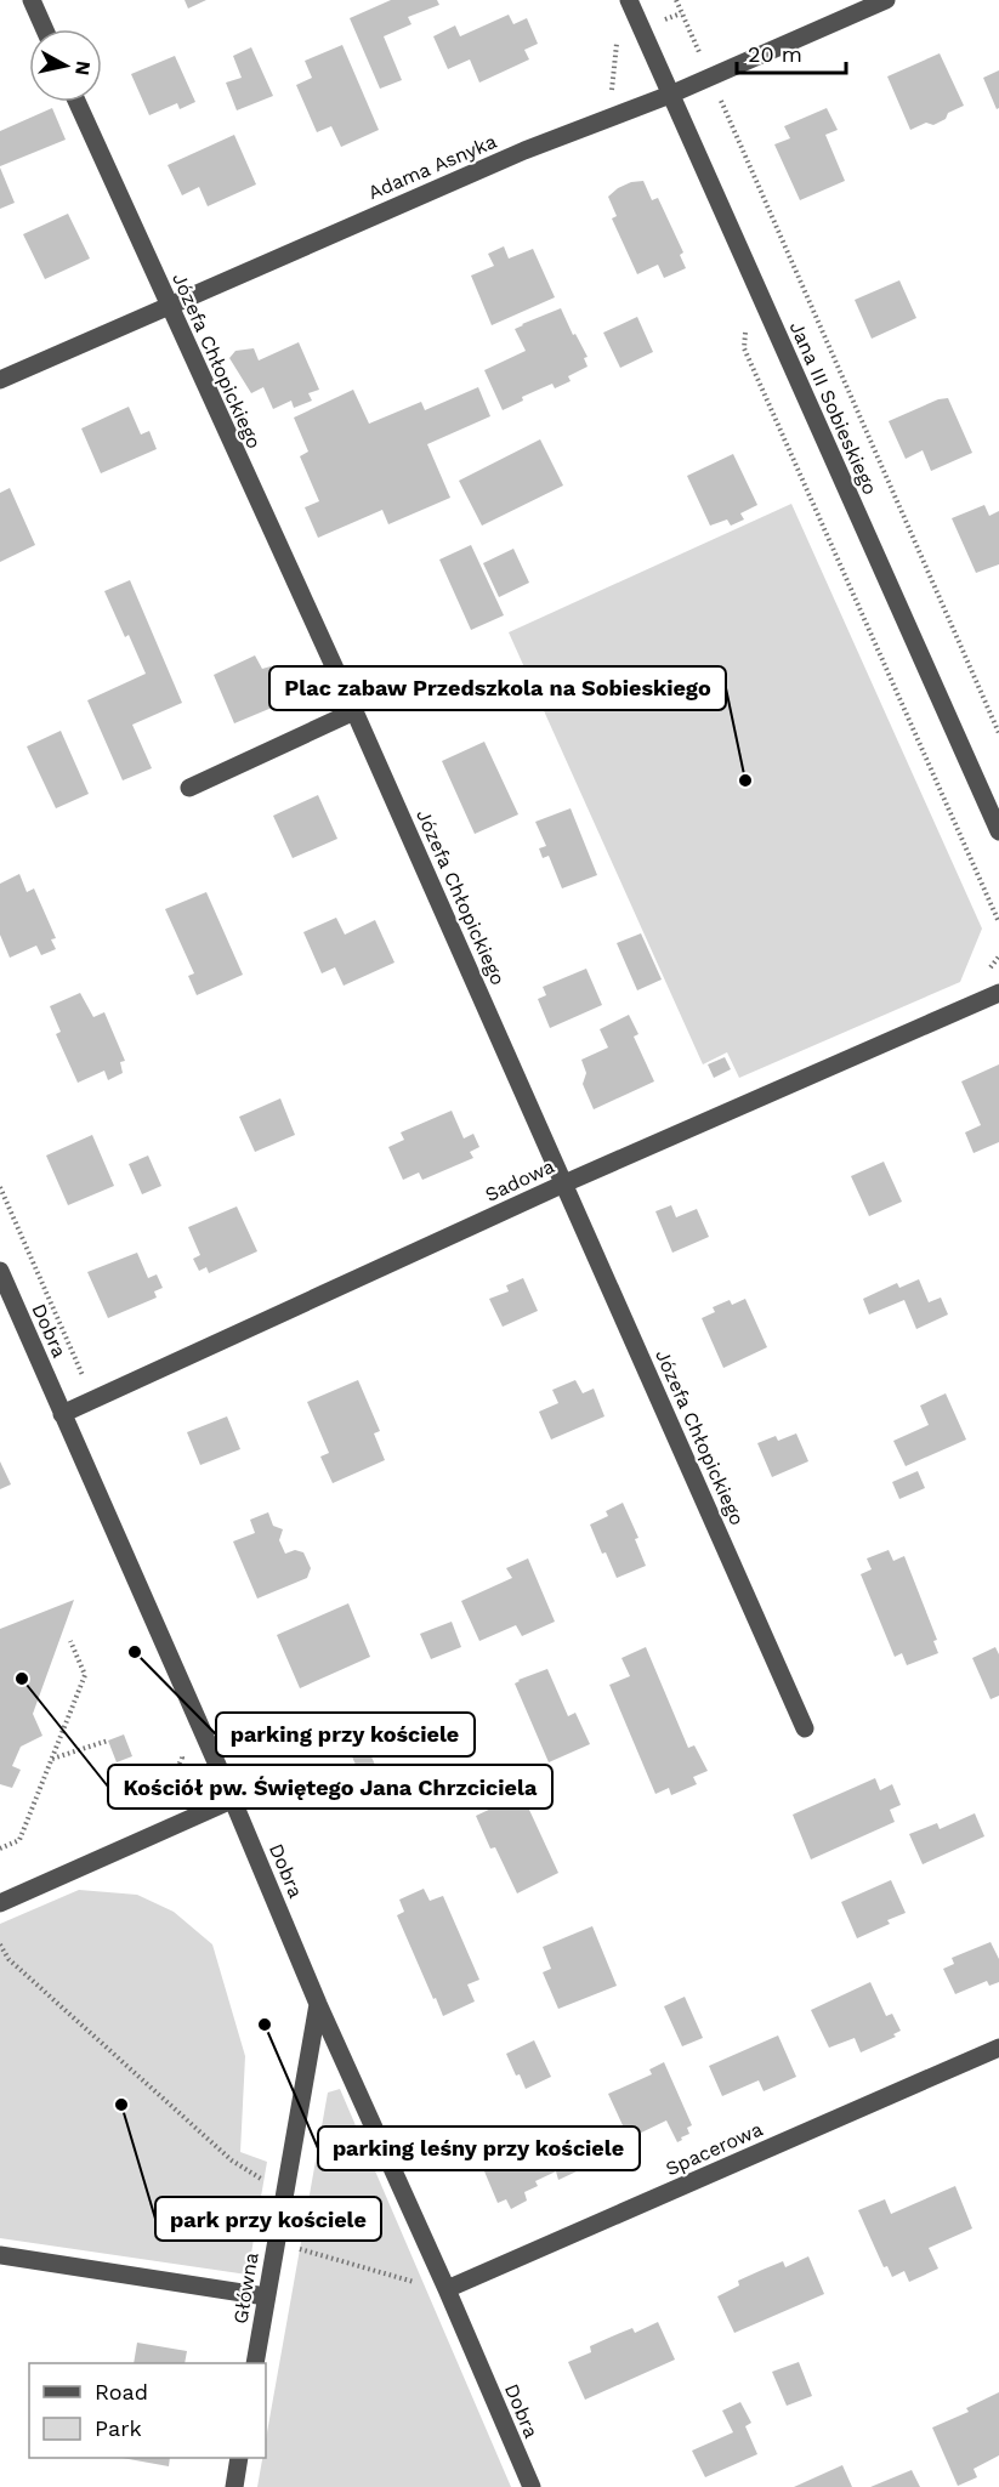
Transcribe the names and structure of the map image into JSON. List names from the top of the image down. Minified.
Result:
{"streets":{"street":["Adama Asnyka","Józefa Chłopickiego","Jana III Sobieskiego","Sadowa","Dobra","Spacerowa","Główna"]},"crossings":[["Adama Asnyka","Józefa Chłopickiego"],["Adama Asnyka","Jana III Sobieskiego"],["Józefa Chłopickiego","Sadowa"],["Sadowa","Dobra"],["Dobra","Spacerowa"],["Dobra","Główna"]],"places":["Plac zabaw Przedszkola na Sobieskiego","parking przy kościele","Kościół pw. Świętego Jana Chrzciciela","parking leśny przy kościele","park przy kościele"],"legend":["Road","Park"],"scale_bar":"20 m","north":"right"}
